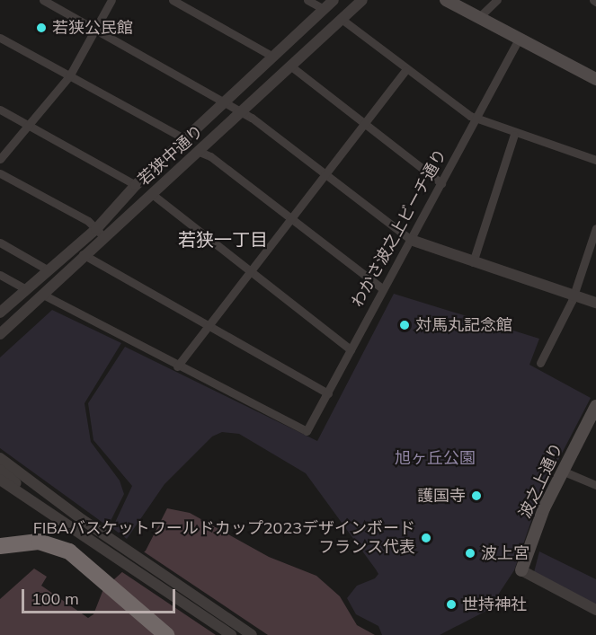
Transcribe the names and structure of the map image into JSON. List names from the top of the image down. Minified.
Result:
{"streets":{"main road":["波之上通り"],"street":["若狭中通り","わかさ波之上ビーチ通り"]},"districts":["若狭一丁目"],"parks":["旭ヶ丘公園"],"places":["若狭公民館","対馬丸記念館","護国寺","FIBAバスケットワールドカップ2023デザインボード フランス代表","波上宮","世持神社"],"scale_bar":"100 m"}
